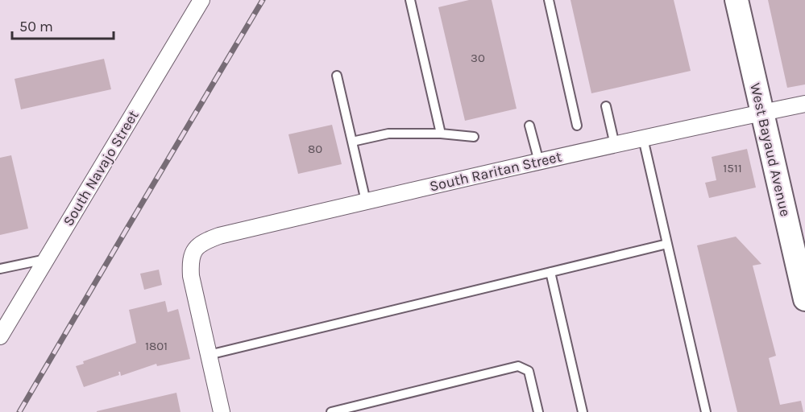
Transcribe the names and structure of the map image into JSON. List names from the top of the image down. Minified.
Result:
{"streets":{"street":["West Bayaud Avenue","South Navajo Street","South Raritan Street"]},"crossings":[["West Bayaud Avenue","South Raritan Street"]],"house_numbers":["30","80","1511","1801"],"scale_bar":"50 m"}
